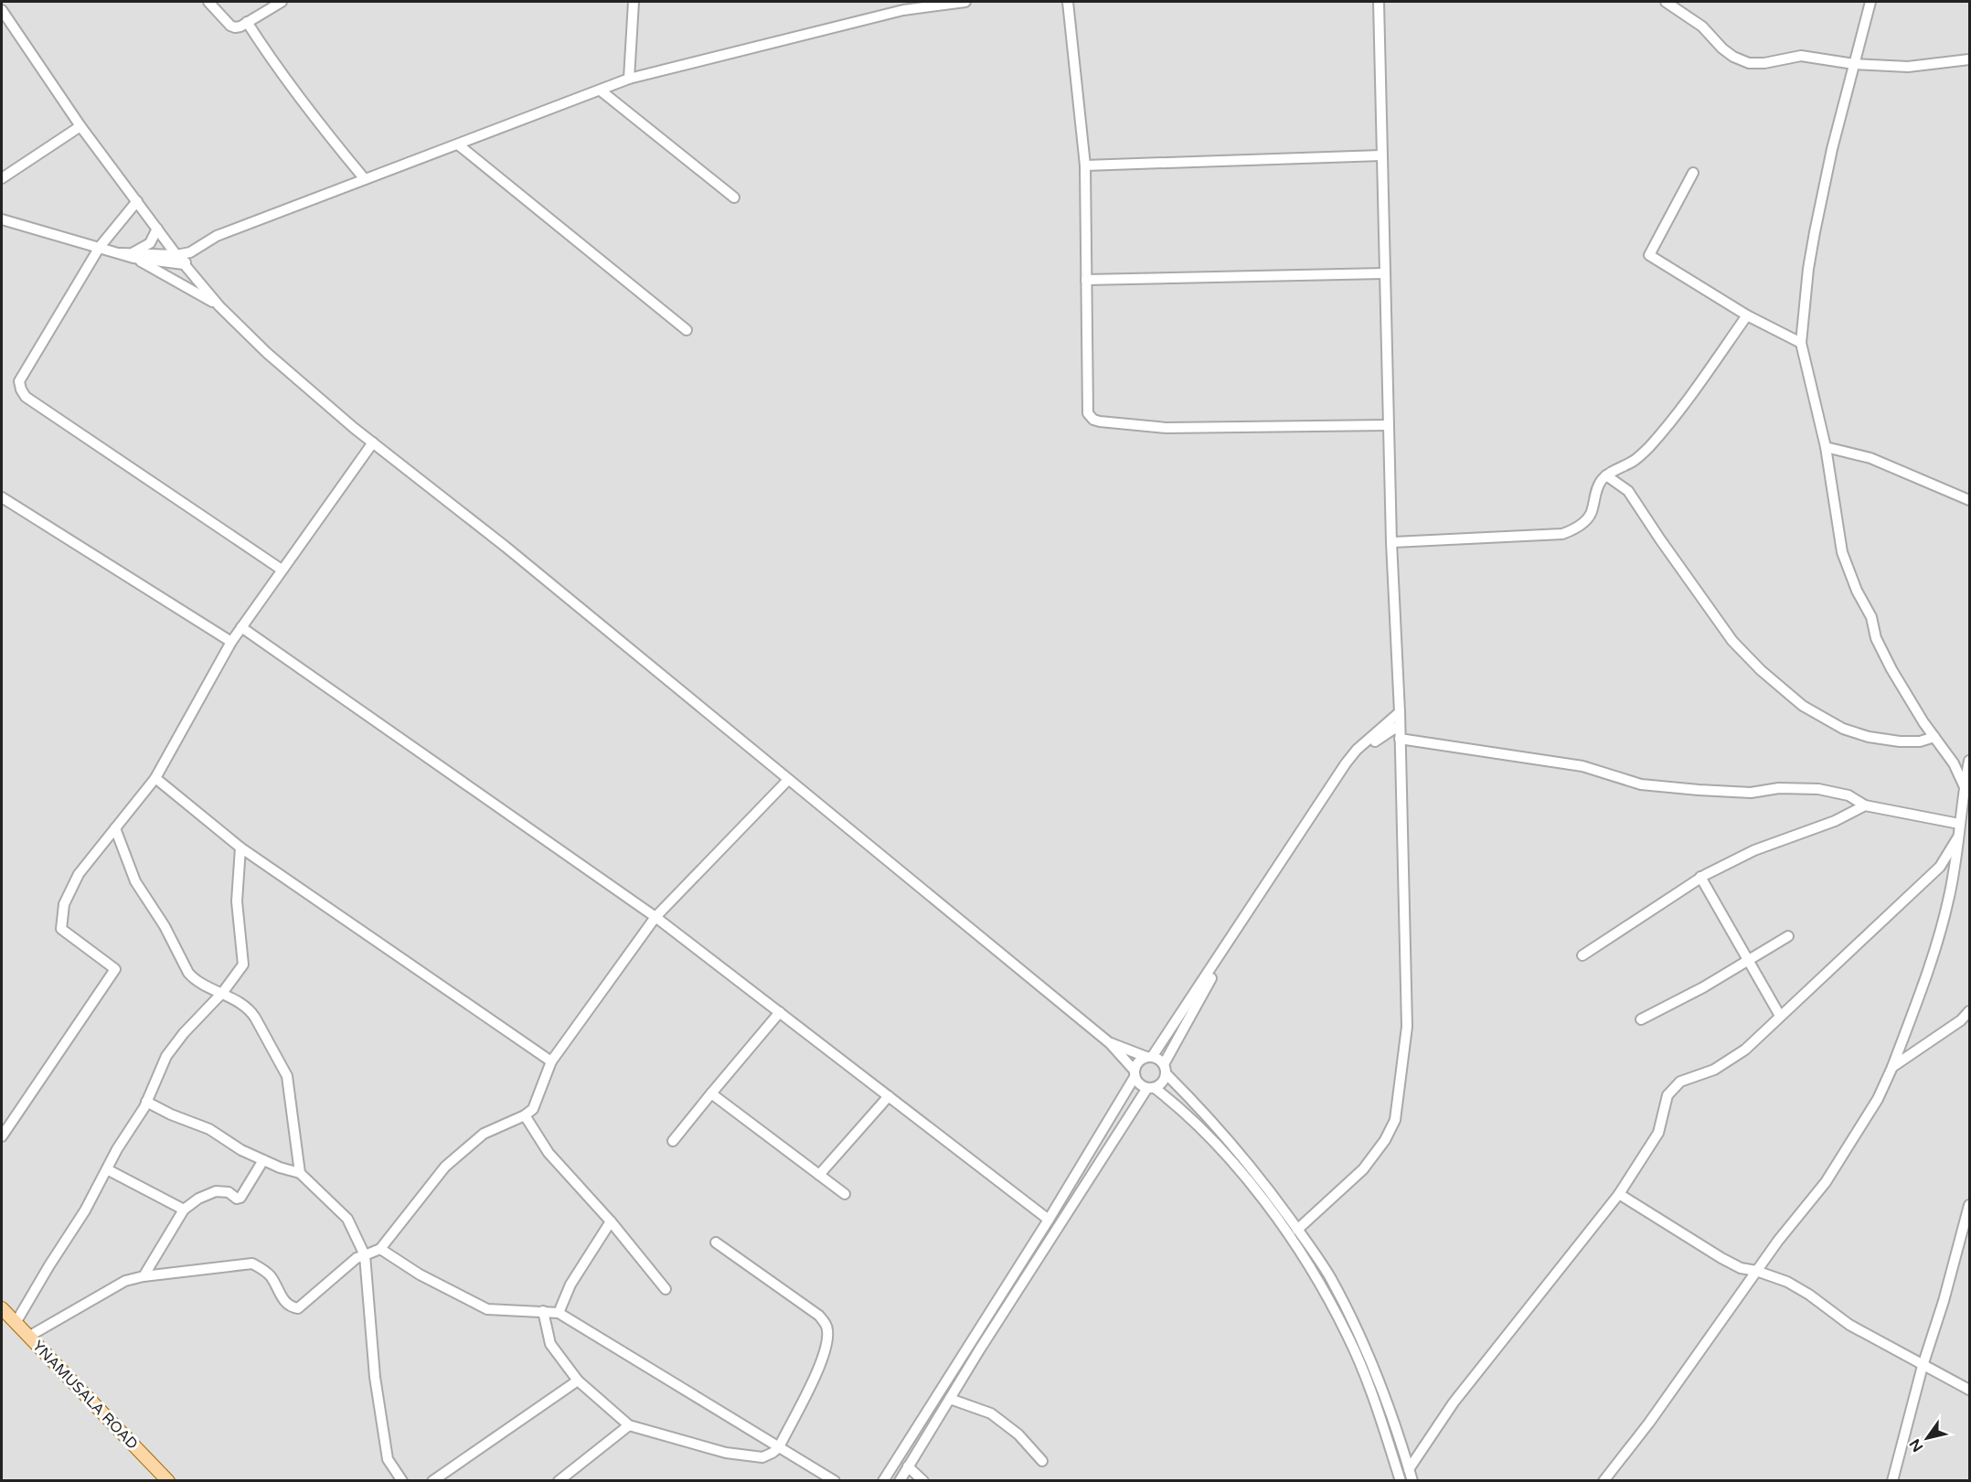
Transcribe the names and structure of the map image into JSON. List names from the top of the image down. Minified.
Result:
{"streets":{"main road":["YNAMUSALA ROAD"]},"north":"bottom left"}
